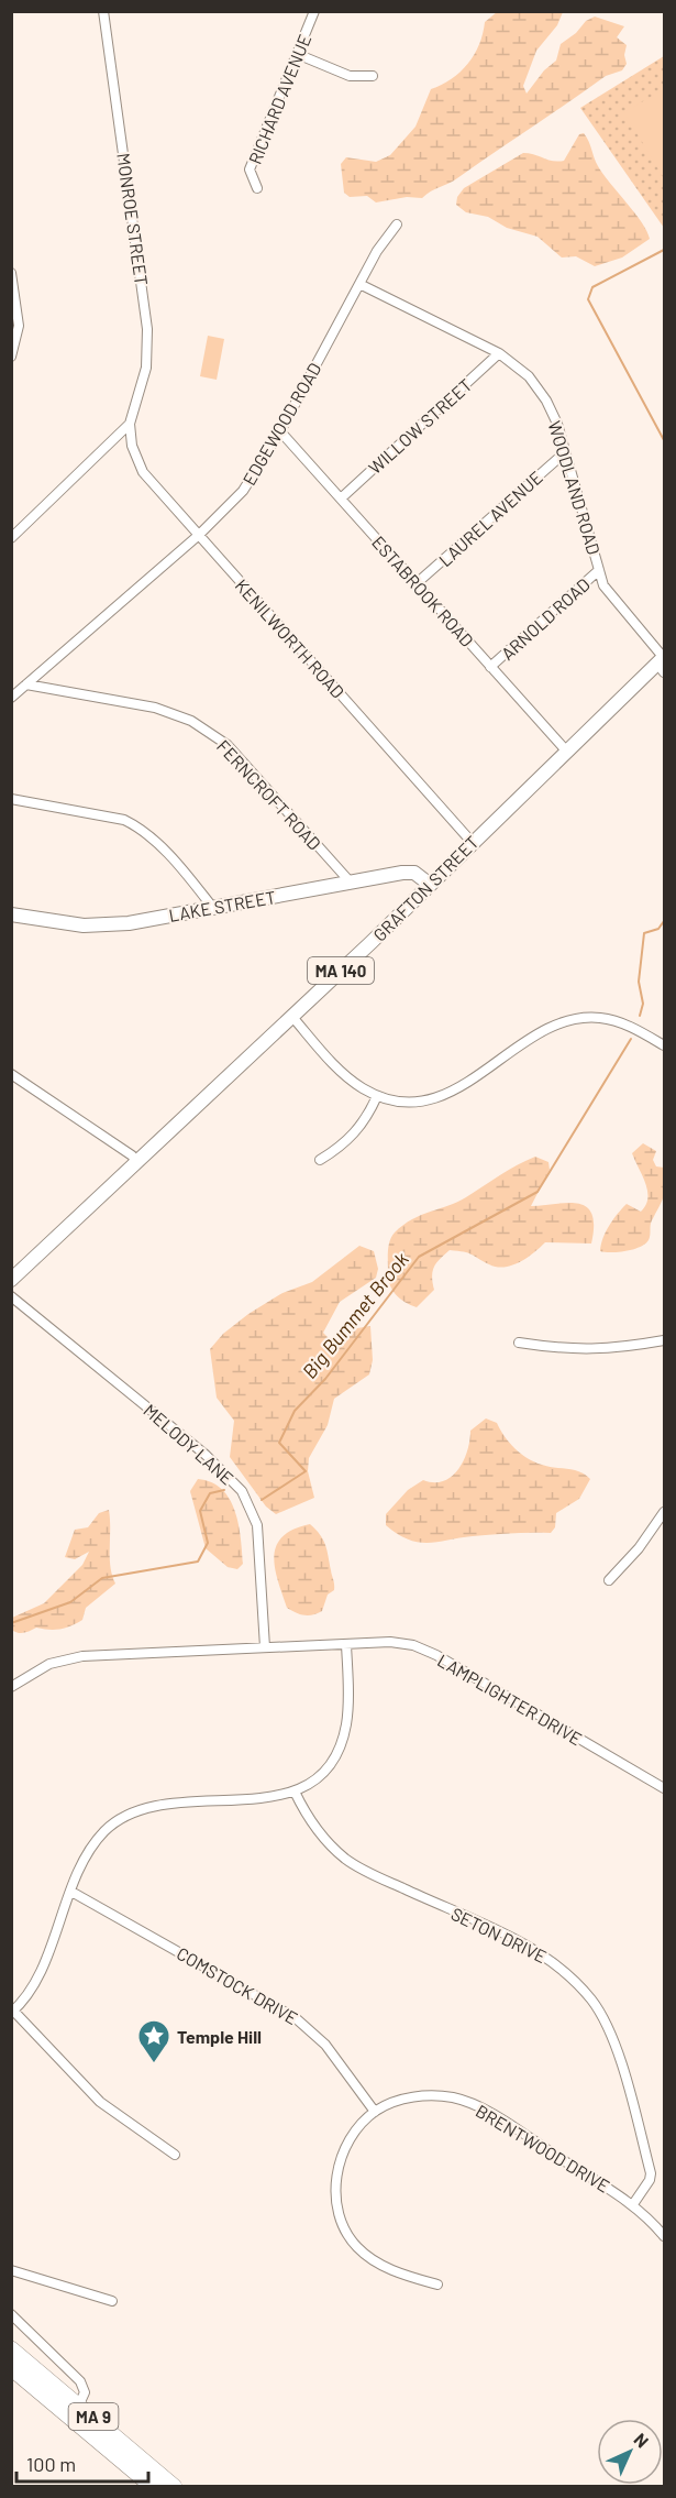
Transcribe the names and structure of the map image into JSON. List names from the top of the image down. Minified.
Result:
{"streets":{"highway":["MA 9"],"main road":["GRAFTON STREET","LAKE STREET","MA 140"],"street":["RICHARD AVENUE","MONROE STREET","EDGEWOOD ROAD","WILLOW STREET","WOODLAND ROAD","LAUREL AVENUE","ESTABROOK ROAD","ARNOLD ROAD","KENILWORTH ROAD","FERNCROFT ROAD","MELODY LANE","LAMPLIGHTER DRIVE","SETON DRIVE","COMSTOCK DRIVE","BRENTWOOD DRIVE"]},"crossings":[["MONROE STREET","KENILWORTH ROAD"],["EDGEWOOD ROAD","WOODLAND ROAD"],["EDGEWOOD ROAD","ESTABROOK ROAD"],["EDGEWOOD ROAD","KENILWORTH ROAD"],["EDGEWOOD ROAD","FERNCROFT ROAD"],["WILLOW STREET","WOODLAND ROAD"],["WILLOW STREET","ESTABROOK ROAD"],["WOODLAND ROAD","LAUREL AVENUE"],["WOODLAND ROAD","ARNOLD ROAD"],["WOODLAND ROAD","GRAFTON STREET"],["LAUREL AVENUE","ESTABROOK ROAD"],["ESTABROOK ROAD","ARNOLD ROAD"],["ESTABROOK ROAD","GRAFTON STREET"],["KENILWORTH ROAD","GRAFTON STREET"],["FERNCROFT ROAD","LAKE STREET"],["GRAFTON STREET","LAKE STREET"],["MELODY LANE","LAMPLIGHTER DRIVE"],["SETON DRIVE","BRENTWOOD DRIVE"],["COMSTOCK DRIVE","BRENTWOOD DRIVE"]],"water":["Big Bummet Brook"],"places":{"place":["Temple Hill"]},"scale_bar":"100 m","north":"top right"}
